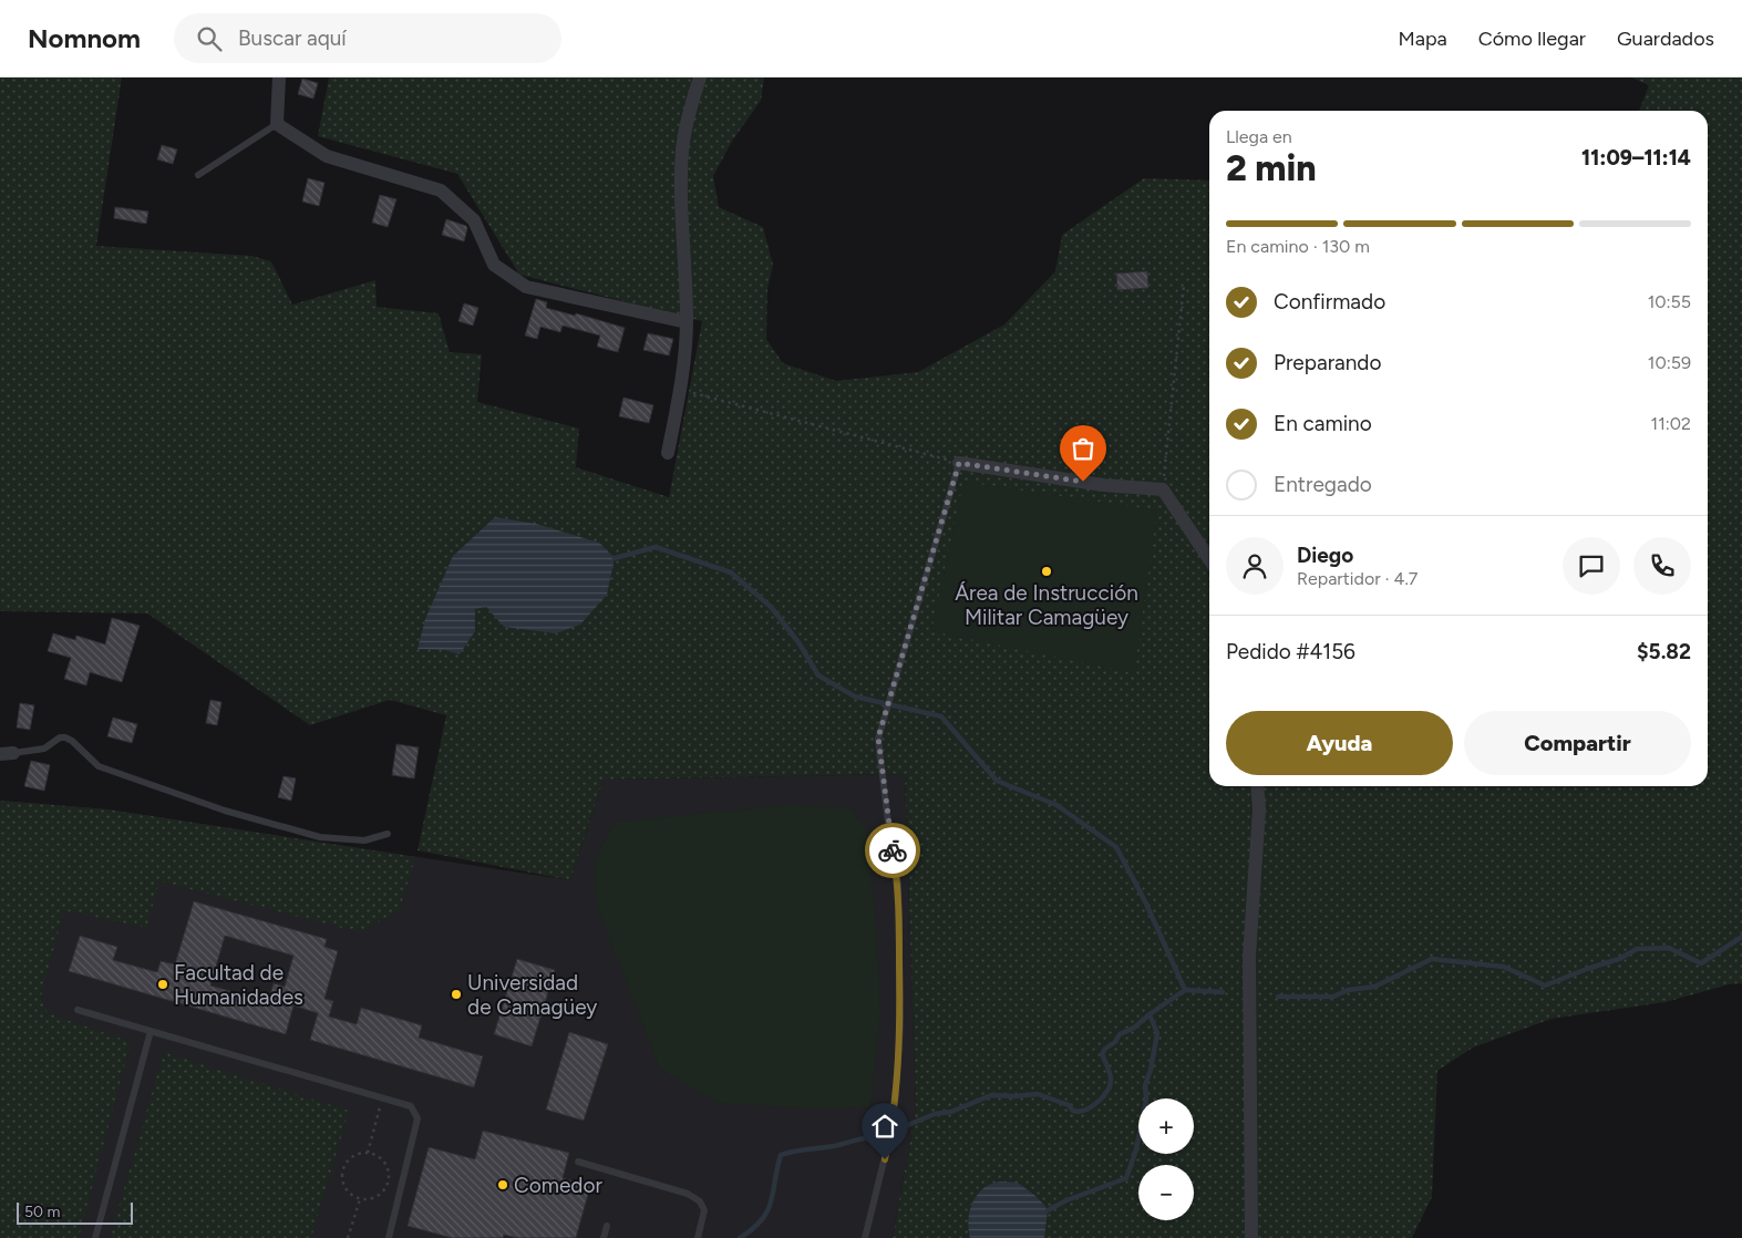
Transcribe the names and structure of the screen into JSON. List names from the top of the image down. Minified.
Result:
{"places":["Área de Instrucción Militar Camagüey","Facultad de Humanidades","Universidad de Camagüey","Comedor"],"scale_bar":"50 m","page":{"header":"Nomnom","search":"Buscar aquí","nav":["Mapa","Cómo llegar","Guardados"],"heading":["2 min","Llega en","11:09–11:14"],"panel":["Diego","Repartidor · 4.7","Pedido #4156","$5.82"],"bar":"En camino · 130 m","list":[["Confirmado","10:55"],["Preparando","10:59"],["En camino","11:02"],"Entregado"],"buttons":["Ayuda","Compartir"],"map_buttons":["+","−"],"scale":"50 m"}}
